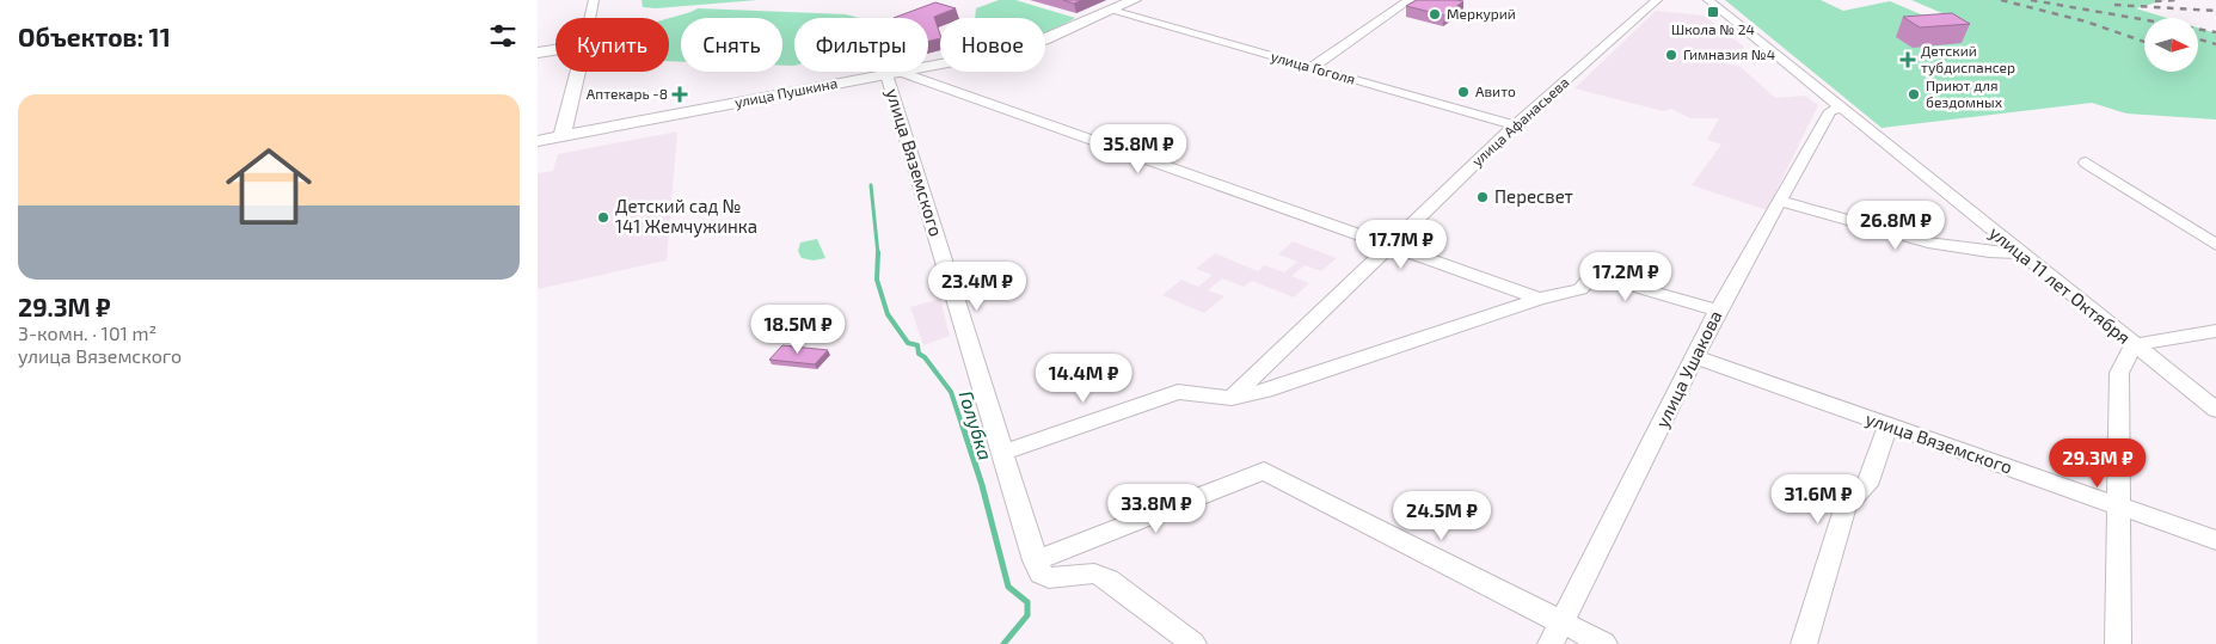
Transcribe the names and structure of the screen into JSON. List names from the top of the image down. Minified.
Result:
{"streets":{"main road":["улица Пушкина"],"street":["улица Гоголя","улица Афанасьева","улица Вяземского","улица 11 лет Октября","улица Ушакова"]},"crossings":[["улица Гоголя","улица Пушкина"],["улица Гоголя","улица Афанасьева"],["улица Пушкина","улица Вяземского"],["улица Афанасьева","улица Вяземского"],["улица Вяземского","улица Ушакова"],["улица 11 лет Октября","улица Ушакова"]],"water":["Голубка"],"places":{"transit":["Школа № 24"],"other":["Меркурий","Гимназия №4","Авито","Приют для бездомных","Пересвет","Детский сад № 141 Жемчужинка"],"health":["Детский тубдиспансер","Аптекарь -8"]},"north":"right","page":{"heading":"Объектов: 11","chip":["Купить","Снять","Фильтры","Новое"],"list":[{"name":"29.3M ₽","note":"3-комн. · 101 m² · улица Вяземского"}],"price":["35.8M ₽","26.8M ₽","17.7M ₽","17.2M ₽","23.4M ₽","18.5M ₽","14.4M ₽","29.3M ₽","31.6M ₽","33.8M ₽","24.5M ₽"]}}
